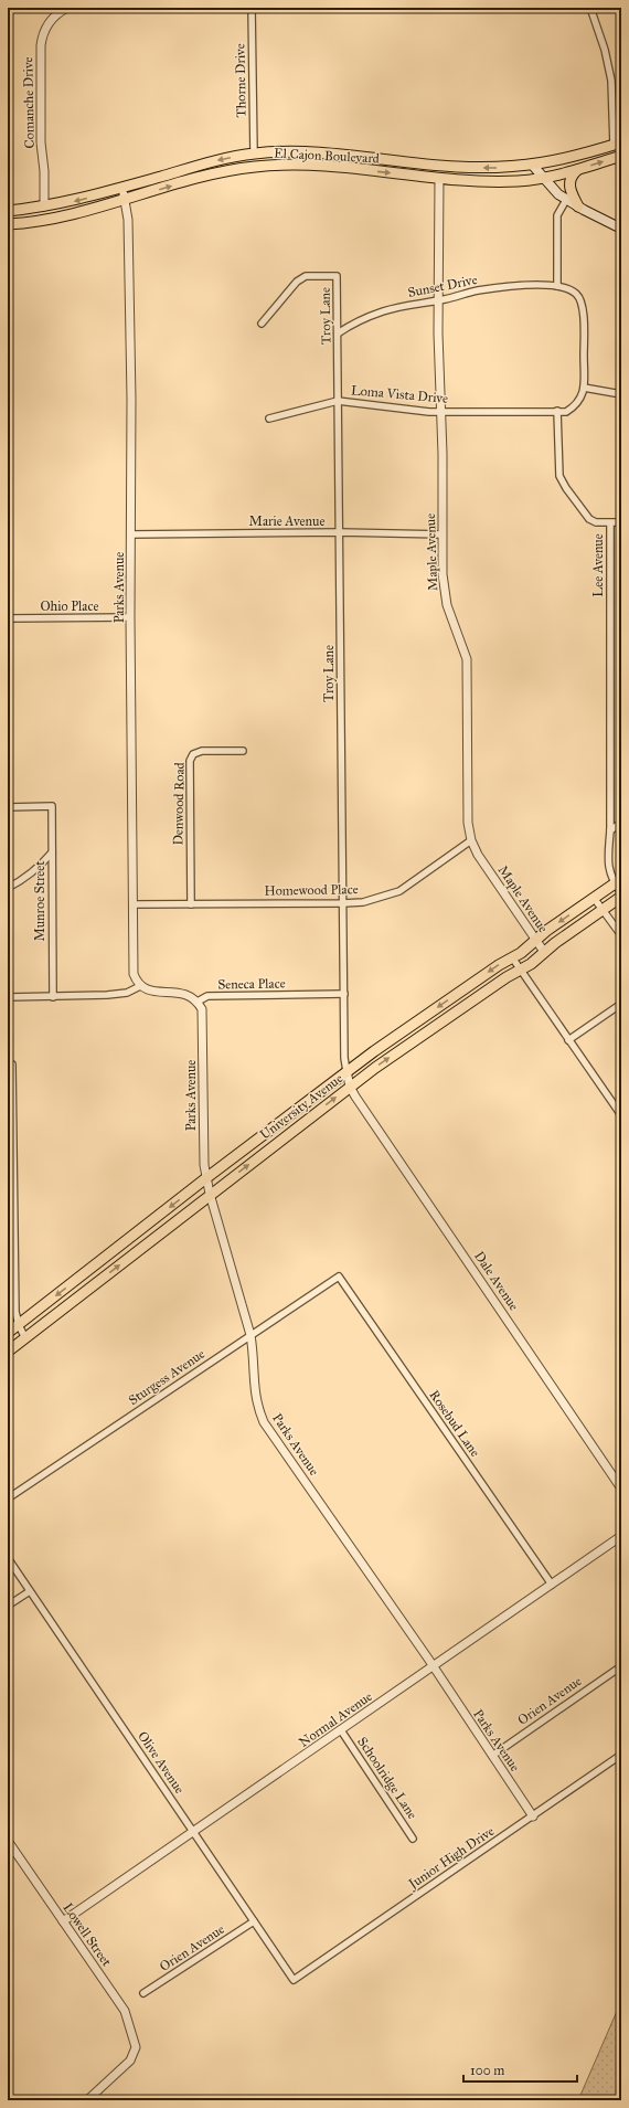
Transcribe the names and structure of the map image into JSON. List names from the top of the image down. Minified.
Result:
{"streets":{"main road":["El Cajon Boulevard","University Avenue"],"street":["Thorne Drive","Comanche Drive","Sunset Drive","Troy Lane","Loma Vista Drive","Marie Avenue","Maple Avenue","Lee Avenue","Parks Avenue","Ohio Place","Denwood Road","Homewood Place","Munroe Street","Seneca Place","Dale Avenue","Sturgess Avenue","Rosebud Lane","Orien Avenue","Normal Avenue","Olive Avenue","Schoolridge Lane","Junior High Drive","Lowell Street"]},"crossings":[["Thorne Drive","El Cajon Boulevard"],["Comanche Drive","El Cajon Boulevard"],["El Cajon Boulevard","Maple Avenue"],["El Cajon Boulevard","Parks Avenue"],["Sunset Drive","Troy Lane"],["Sunset Drive","Maple Avenue"],["Troy Lane","Loma Vista Drive"],["Troy Lane","Marie Avenue"],["Troy Lane","Homewood Place"],["Troy Lane","Seneca Place"],["Troy Lane","University Avenue"],["Loma Vista Drive","Maple Avenue"],["Loma Vista Drive","Lee Avenue"],["Marie Avenue","Maple Avenue"],["Marie Avenue","Parks Avenue"],["Maple Avenue","Homewood Place"],["Maple Avenue","University Avenue"],["Lee Avenue","University Avenue"],["Parks Avenue","Ohio Place"],["Parks Avenue","Homewood Place"],["Parks Avenue","Seneca Place"],["Parks Avenue","University Avenue"],["Parks Avenue","Sturgess Avenue"],["Parks Avenue","Orien Avenue"],["Parks Avenue","Normal Avenue"],["Parks Avenue","Junior High Drive"],["Denwood Road","Homewood Place"],["University Avenue","Dale Avenue"],["Sturgess Avenue","Rosebud Lane"],["Rosebud Lane","Normal Avenue"],["Orien Avenue","Olive Avenue"],["Normal Avenue","Olive Avenue"],["Normal Avenue","Schoolridge Lane"],["Normal Avenue","Lowell Street"],["Olive Avenue","Junior High Drive"]],"scale_bar":"100 m"}
